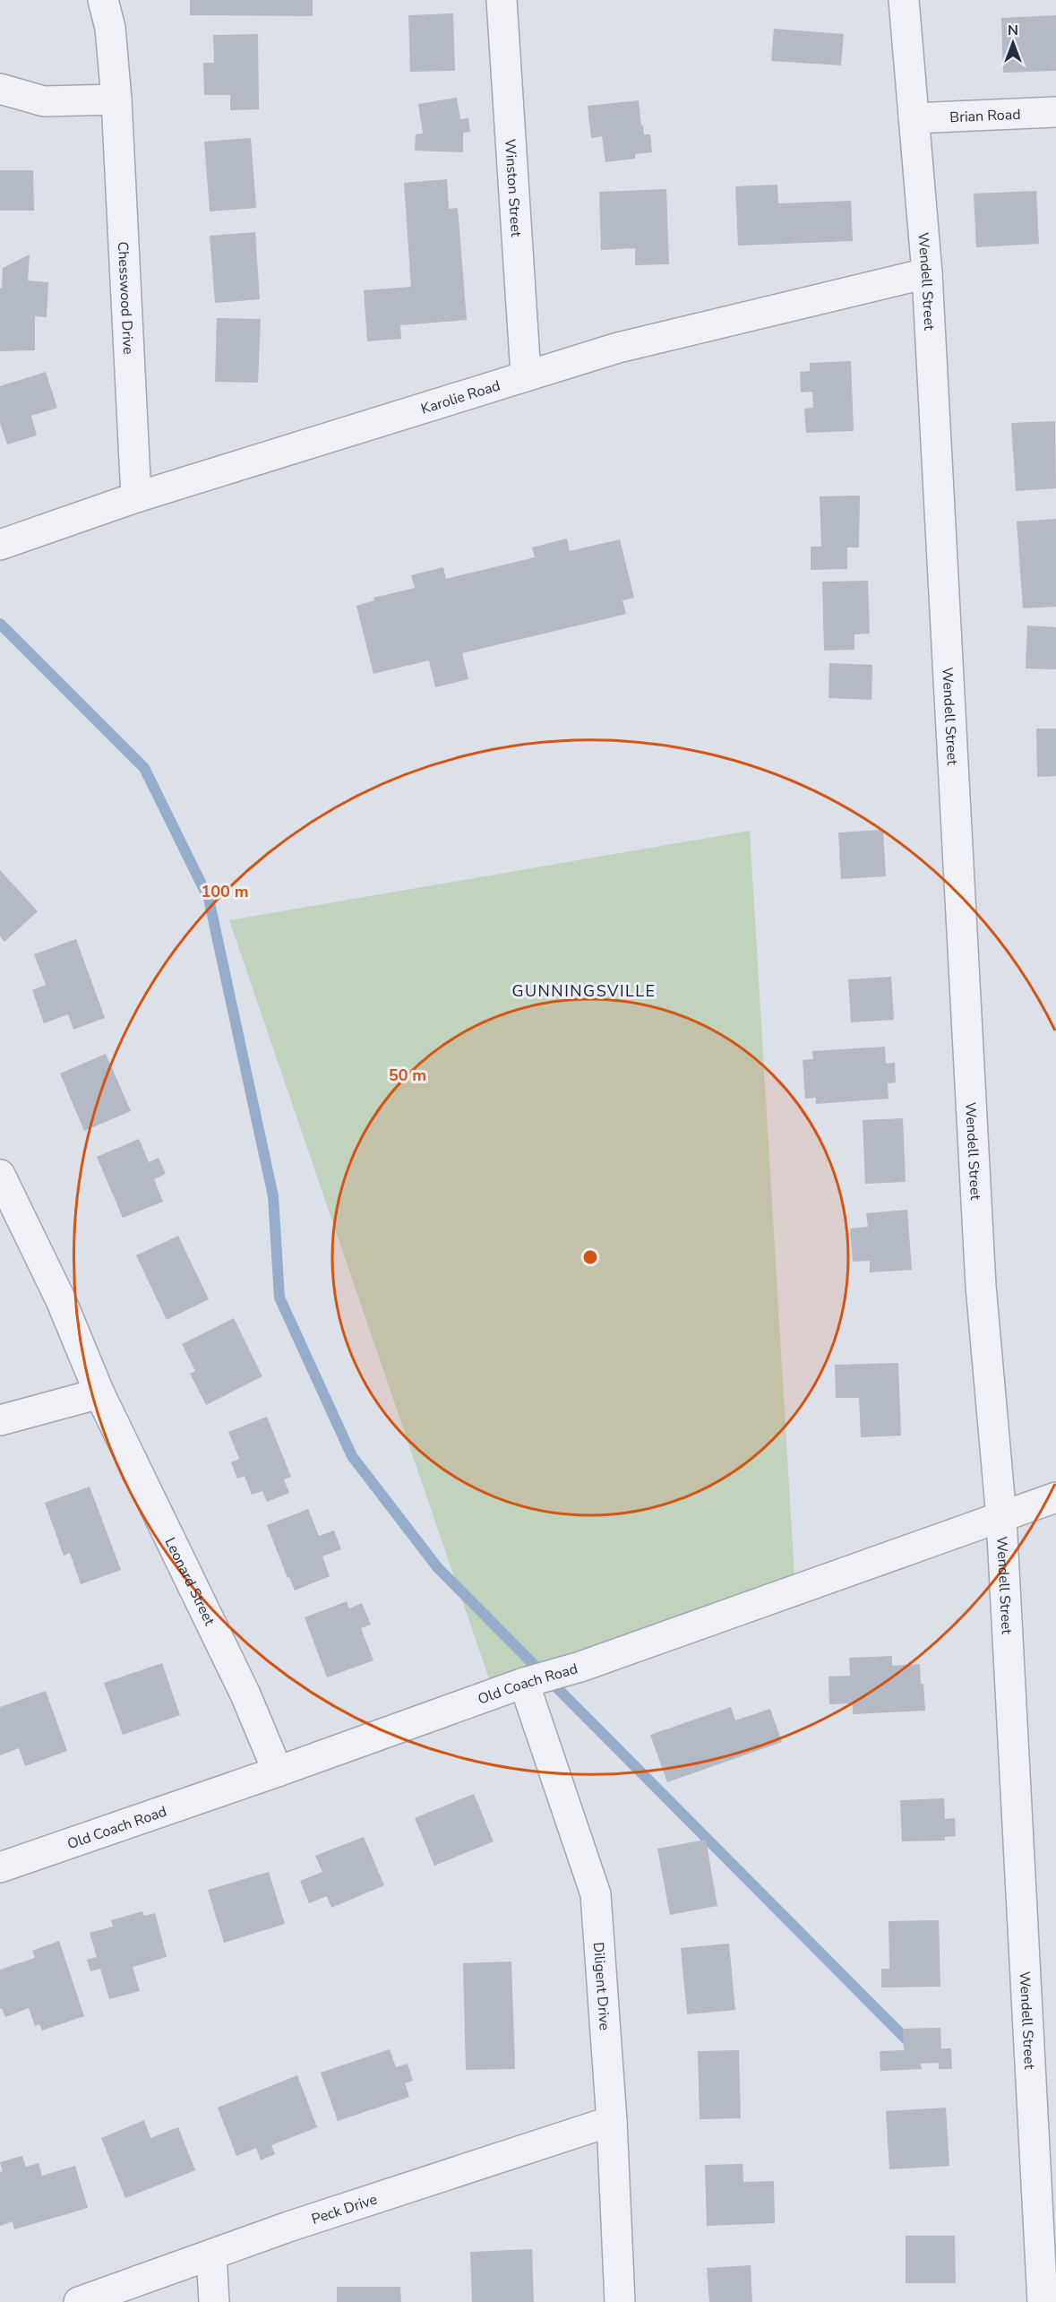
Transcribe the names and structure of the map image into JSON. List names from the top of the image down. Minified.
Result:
{"streets":{"street":["Brian Road","Winston Street","Wendell Street","Chesswood Drive","Karolie Road","Leonard Street","Old Coach Road","Diligent Drive","Peck Drive"]},"crossings":[["Brian Road","Wendell Street"],["Winston Street","Karolie Road"],["Wendell Street","Karolie Road"],["Wendell Street","Old Coach Road"],["Chesswood Drive","Karolie Road"],["Leonard Street","Old Coach Road"],["Old Coach Road","Diligent Drive"],["Diligent Drive","Peck Drive"]],"districts":["GUNNINGSVILLE"],"north":"top","rings":["100 m","50 m"]}
